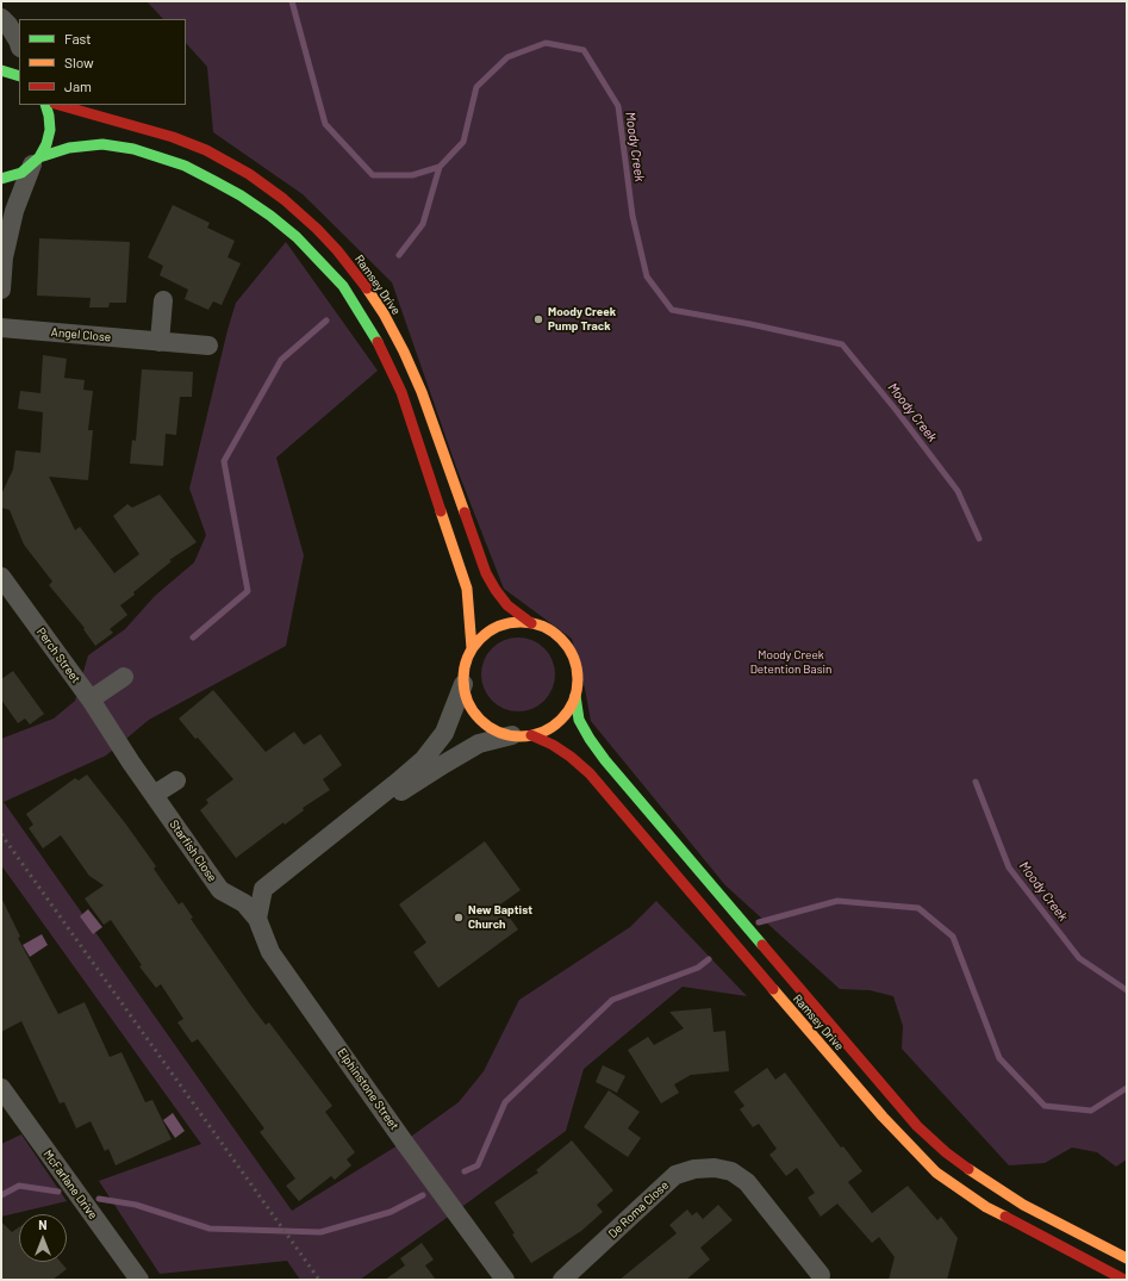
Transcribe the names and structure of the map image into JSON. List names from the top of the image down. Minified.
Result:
{"streets":{"main road":["Ramsey Drive"],"street":["Angel Close","Perch Street","Starfish Close","Elphinstone Street","McFarlane Drive","De Roma Close"]},"crossings":[["Perch Street","Starfish Close"],["Starfish Close","Elphinstone Street"]],"water":["Moody Creek"],"parks":["Moody Creek Detention Basin"],"places":["Moody Creek Pump Track","New Baptist Church"],"legend":["Fast","Slow","Jam"],"north":"top"}
